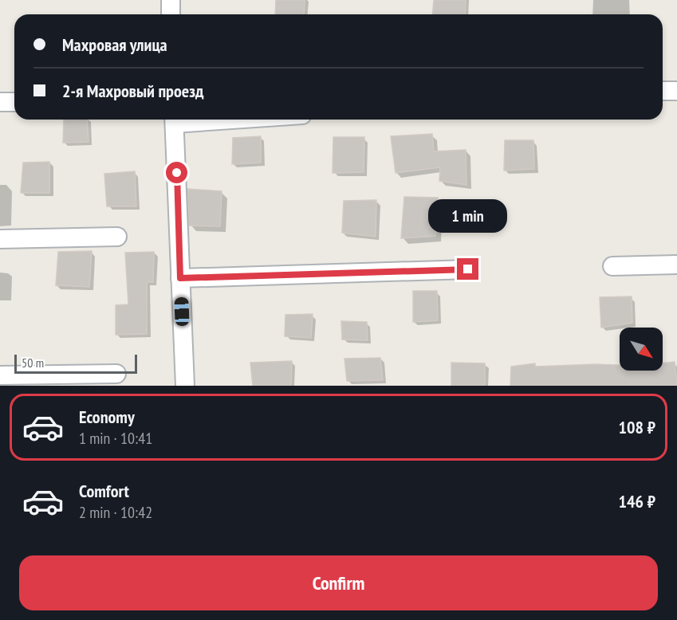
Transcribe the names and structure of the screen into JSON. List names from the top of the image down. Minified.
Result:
{"scale_bar":"50 m","north":"bottom right","page":{"banner":["Махровая улица","2-я Махровый проезд"],"bubble":"1 min","scale":"50 m","list":[{"name":"Economy","note":"1 min · 10:41","value":"108 ₽"},{"name":"Comfort","note":"2 min · 10:42","value":"146 ₽"}],"buttons":"Confirm"}}
